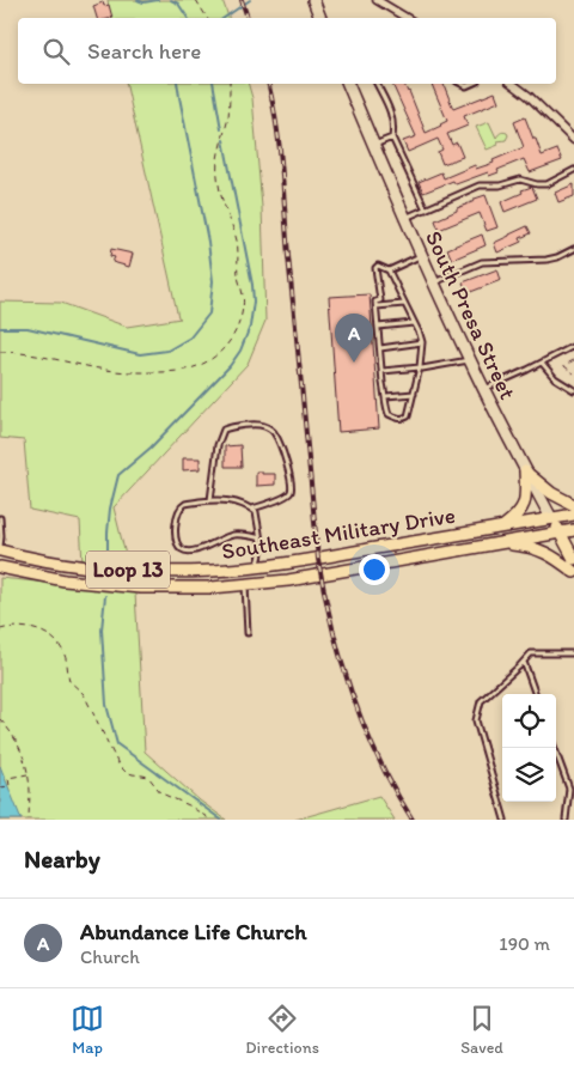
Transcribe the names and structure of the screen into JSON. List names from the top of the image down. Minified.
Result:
{"streets":{"main road":["South Presa Street","Southeast Military Drive","Loop 13"]},"crossings":[["South Presa Street","Southeast Military Drive"]],"page":{"search":"Search here","pins":"A","heading":"Nearby","list":[{"mark":"A","name":"Abundance Life Church","note":"Church","value":"190 m"}],"nav":["Map","Directions","Saved"]}}
